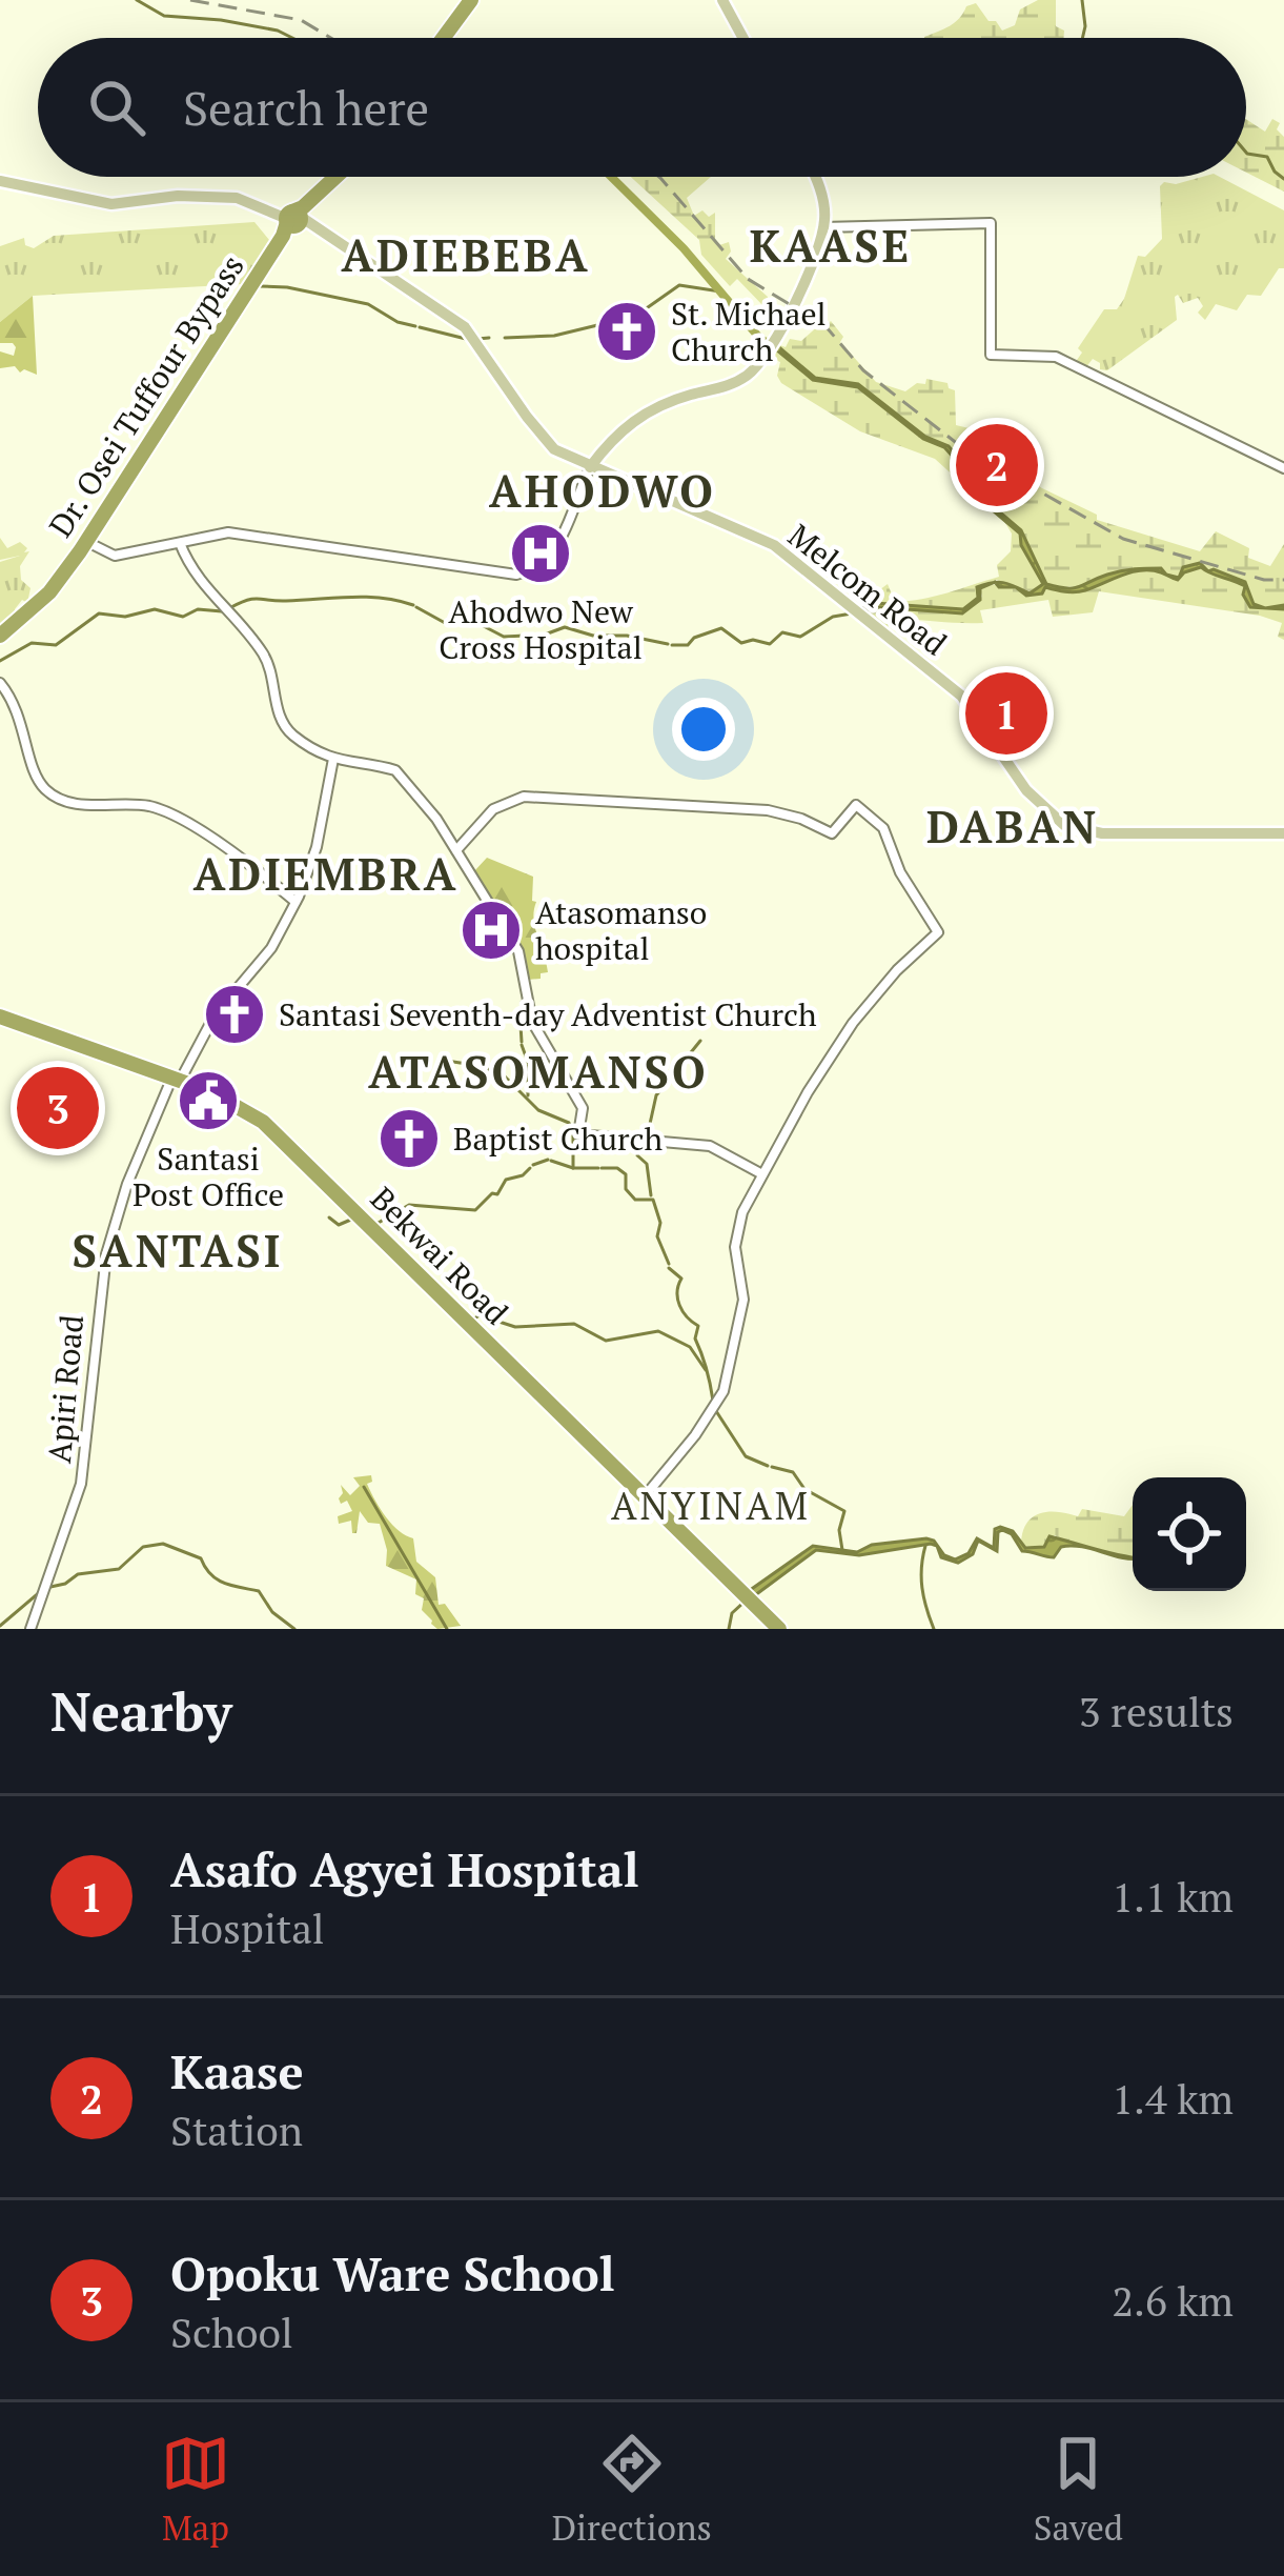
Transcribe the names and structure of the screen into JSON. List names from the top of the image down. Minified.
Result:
{"streets":{"highway":["Dr. Osei Tuffour Bypass","Bekwai Road"],"main road":["Melcom Road"],"street":["Apiri Road"]},"crossings":[["Dr. Osei Tuffour Bypass","Melcom Road"],["Bekwai Road","Apiri Road"]],"districts":["KAASE","ADIEBEBA","AHODWO","DABAN","ADIEMBRA","ATASOMANSO","SANTASI","ANYINAM"],"places":{"church":["St. Michael Church","Santasi Seventh-day Adventist Church","Baptist Church"],"hospital":["Ahodwo New Cross Hospital","Atasomanso hospital"],"public building":["Santasi Post Office"]},"page":{"search":"Search here","pins":["2","1","3"],"heading":["Nearby","3 results"],"list":[{"mark":"1","name":"Asafo Agyei Hospital","note":"Hospital","value":"1.1 km"},{"mark":"2","name":"Kaase","note":"Station","value":"1.4 km"},{"mark":"3","name":"Opoku Ware School","note":"School","value":"2.6 km"}],"nav":["Map","Directions","Saved"]}}
